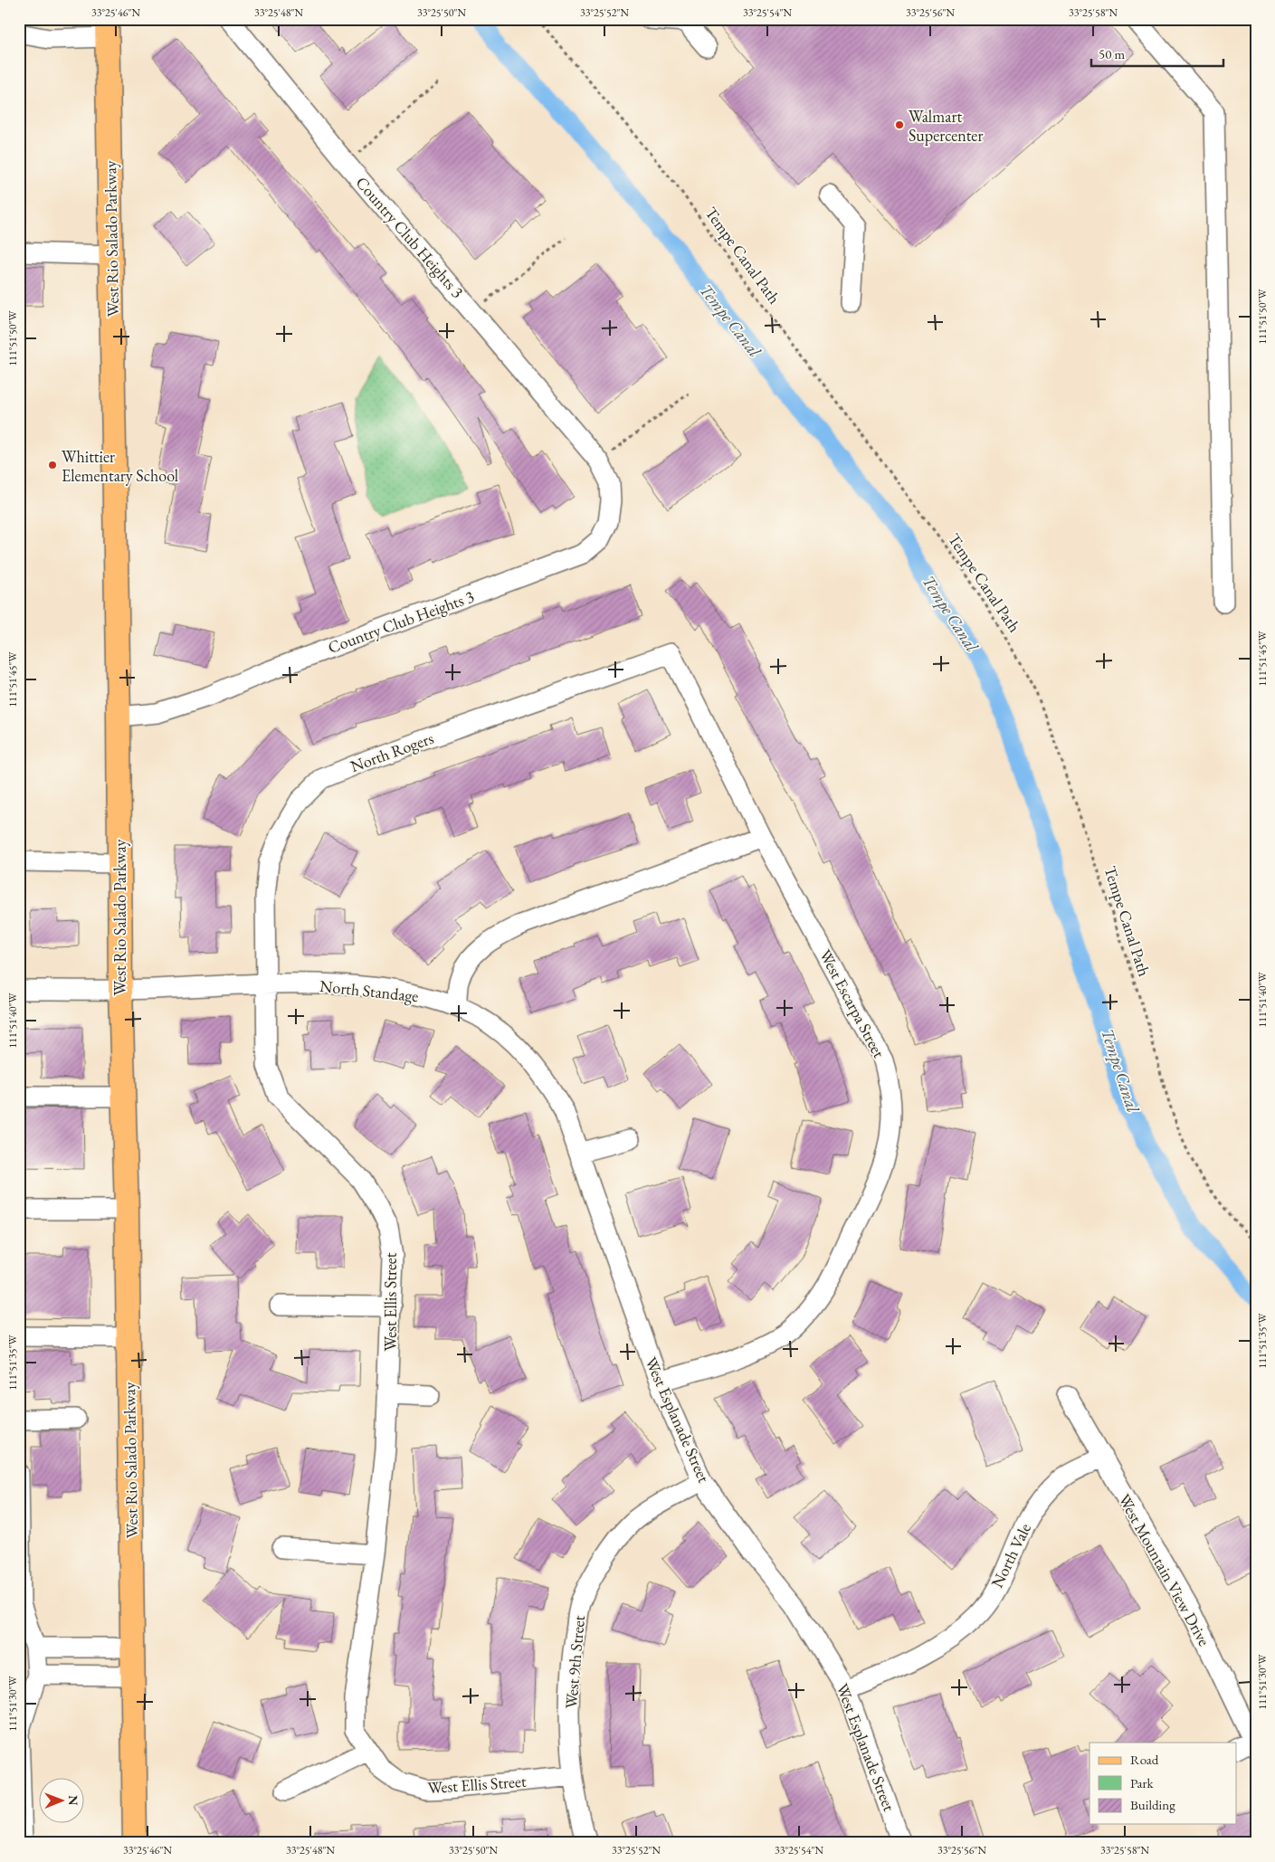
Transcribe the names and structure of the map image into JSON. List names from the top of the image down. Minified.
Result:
{"streets":{"main road":["West Rio Salado Parkway"],"street":["Country Club Heights 3","North Rogers","North Standage","West Escarpa Street","West Ellis Street","West Esplanade Street","North Vale","West Mountain View Drive","West 9th Street"],"path":["Tempe Canal Path"]},"crossings":[["Country Club Heights 3","West Rio Salado Parkway"],["West Rio Salado Parkway","North Standage"],["North Rogers","North Standage"],["North Rogers","West Escarpa Street"],["North Rogers","West Ellis Street"],["North Standage","West Ellis Street"],["North Standage","West Esplanade Street"],["West Escarpa Street","West Esplanade Street"],["West Ellis Street","West 9th Street"],["West Esplanade Street","North Vale"],["West Esplanade Street","West 9th Street"],["North Vale","West Mountain View Drive"]],"water":["Tempe Canal"],"places":["Walmart Supercenter","Whittier Elementary School"],"legend":["Road","Park","Building"],"scale_bar":"50 m","north":"right","coordinates":["33°25'46\"N","33°25'48\"N","33°25'50\"N","33°25'52\"N","33°25'54\"N","33°25'56\"N","33°25'58\"N","111°51'50\"W","111°51'45\"W","111°51'40\"W","111°51'35\"W","111°51'30\"W"]}
